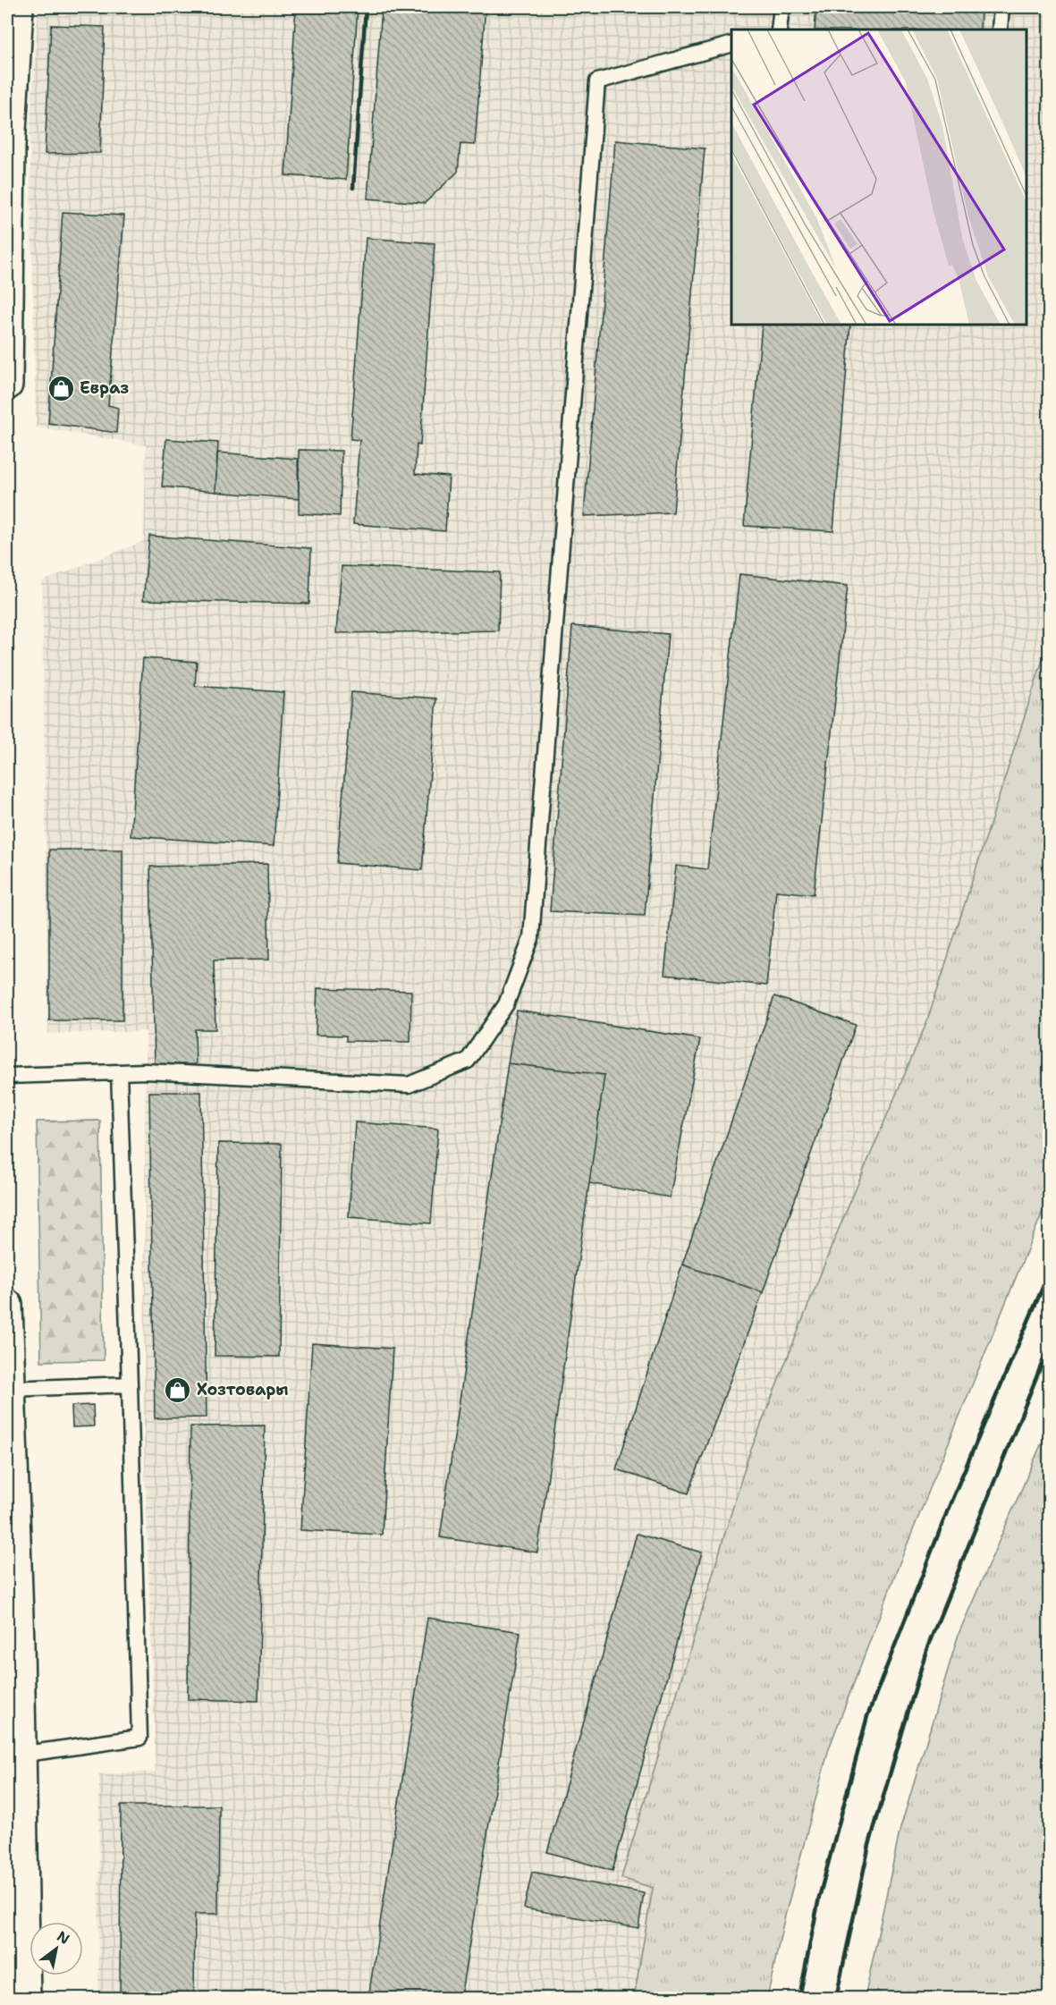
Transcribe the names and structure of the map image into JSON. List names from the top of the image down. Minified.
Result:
{"places":{"shop":["Евраз","Хозтовары"]},"north":"top right"}
